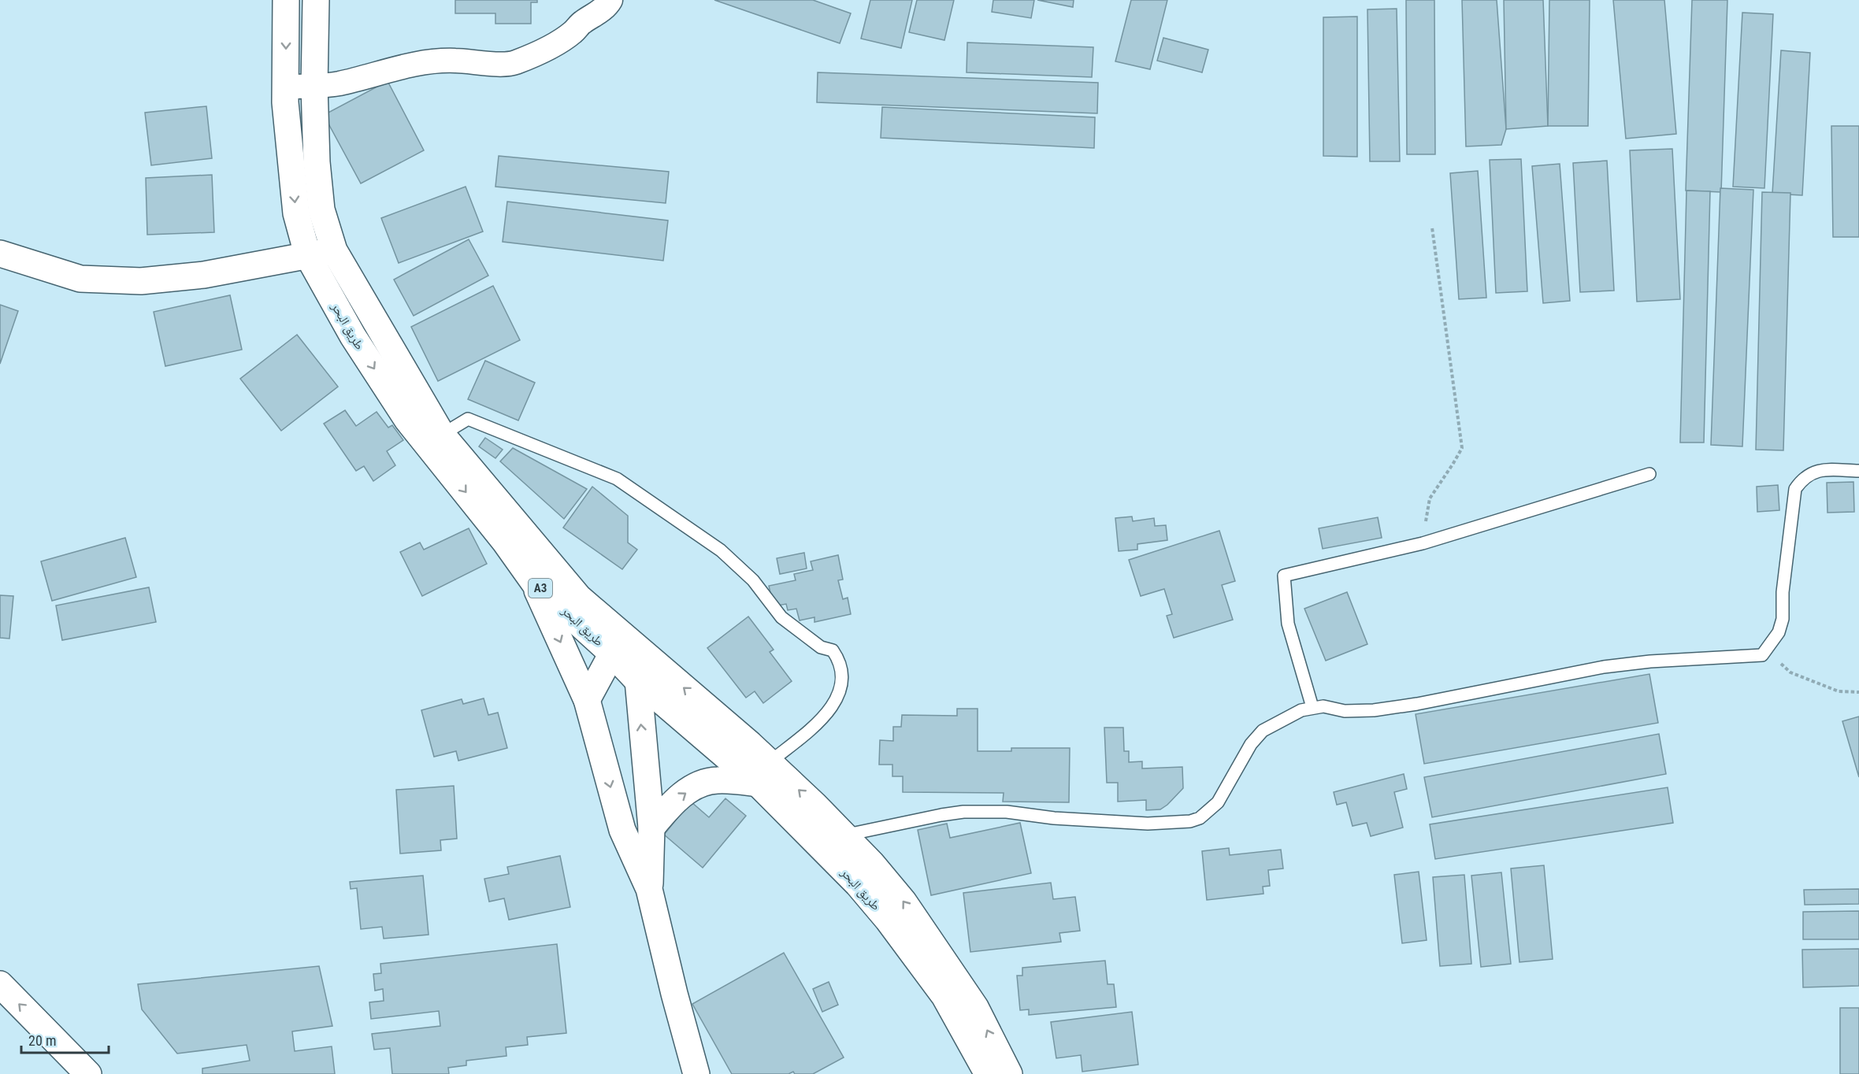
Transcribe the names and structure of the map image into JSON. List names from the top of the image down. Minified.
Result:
{"streets":{"main road":["طريق البحر","A3"]},"scale_bar":"20 m"}
